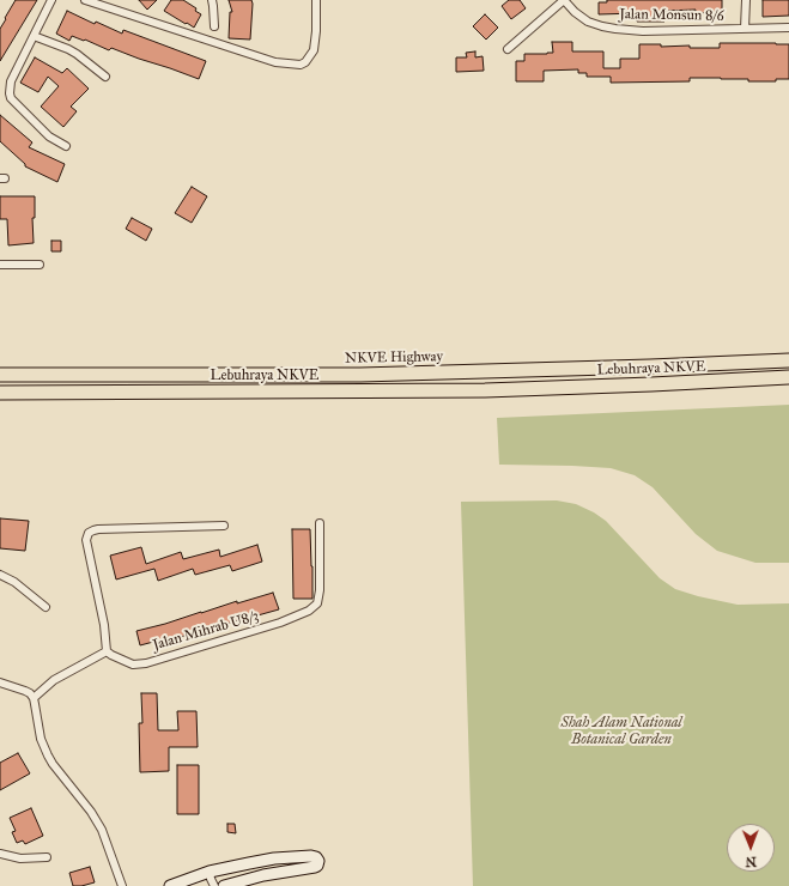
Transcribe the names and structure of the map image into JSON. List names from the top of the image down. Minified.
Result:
{"streets":{"highway":["NKVE Highway","Lebuhraya NKVE"],"street":["Jalan Monsun 8/6","Jalan Mihrab U8/3"]},"parks":["Shah Alam National Botanical Garden"],"north":"bottom"}
